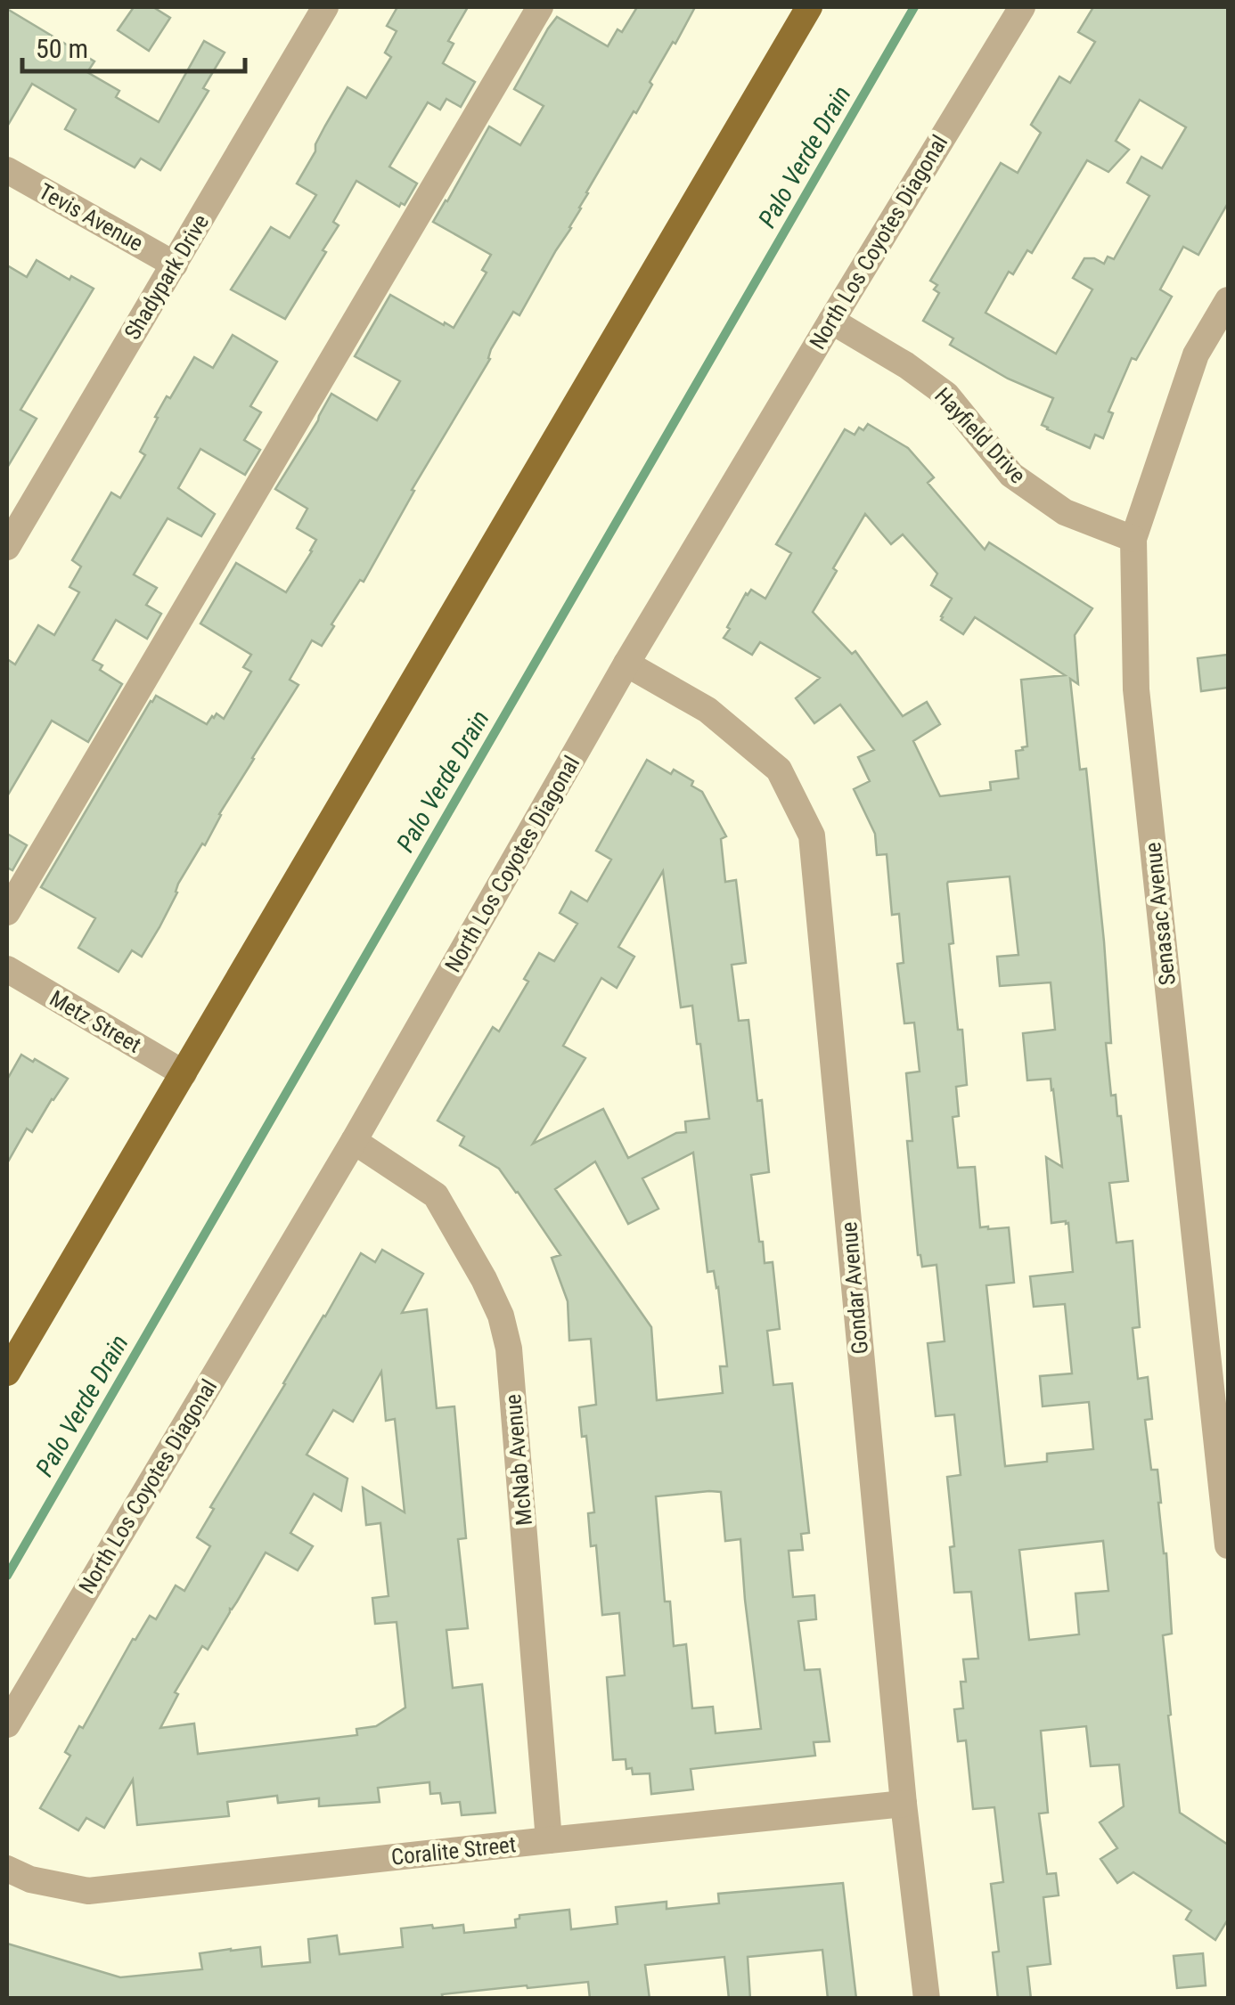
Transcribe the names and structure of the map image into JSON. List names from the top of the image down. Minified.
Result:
{"streets":{"street":["Tevis Avenue","North Los Coyotes Diagonal","Shadypark Drive","Hayfield Drive","Senasac Avenue","Metz Street","Gondar Avenue","McNab Avenue","Coralite Street"]},"crossings":[["Tevis Avenue","Shadypark Drive"],["North Los Coyotes Diagonal","Hayfield Drive"],["North Los Coyotes Diagonal","Gondar Avenue"],["North Los Coyotes Diagonal","McNab Avenue"],["Hayfield Drive","Senasac Avenue"],["Gondar Avenue","Coralite Street"],["McNab Avenue","Coralite Street"]],"water":["Palo Verde Drain"],"scale_bar":"50 m"}
